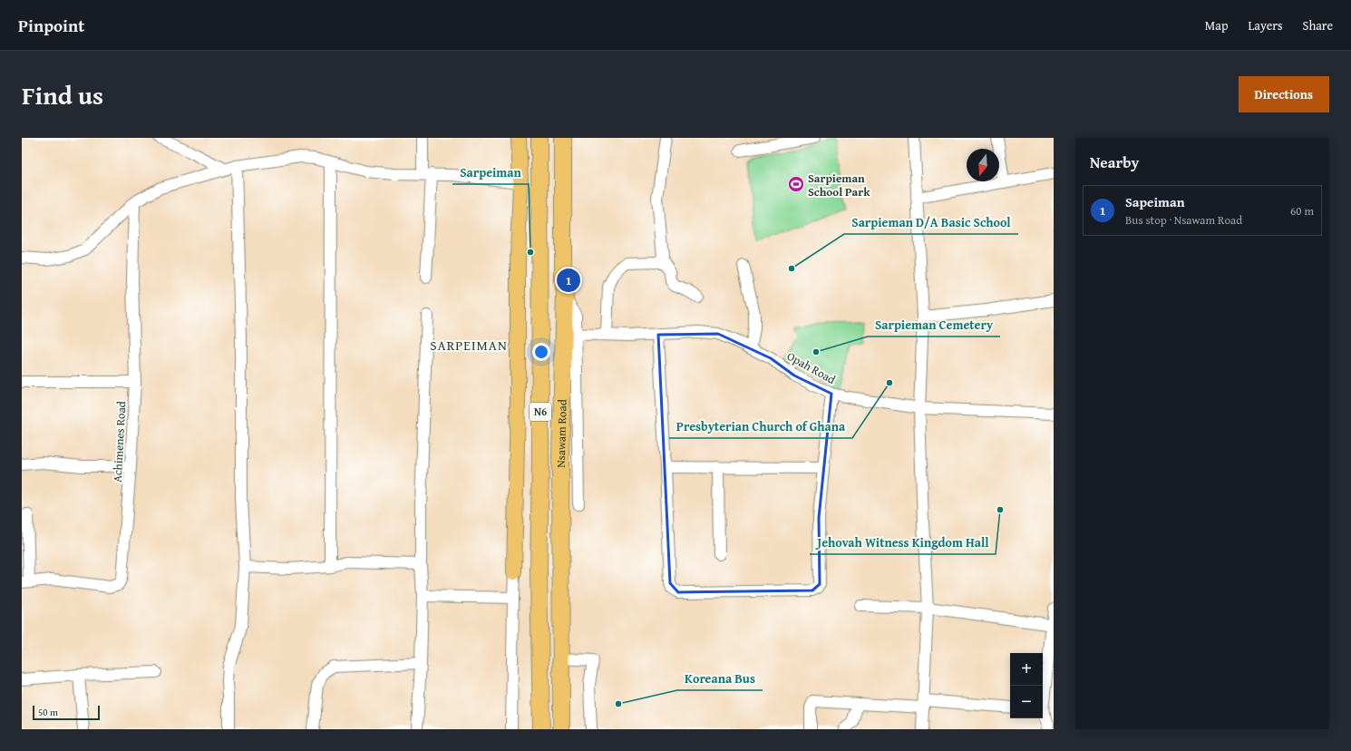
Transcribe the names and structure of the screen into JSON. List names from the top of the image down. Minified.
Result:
{"streets":{"highway":["N6","Nsawam Road"],"street":["Opah Road","Achimenes Road"]},"crossings":[["Opah Road","Nsawam Road"]],"districts":["SARPEIMAN"],"places":{"sports":["Sarpieman School Park"],"other":["Sarpeiman","Sarpieman D/A Basic School","Sarpieman Cemetery","Presbyterian Church of Ghana","Jehovah Witness Kingdom Hall","Koreana Bus"]},"scale_bar":"50 m","north":"bottom","page":{"header":"Pinpoint","nav":["Map","Layers","Share"],"title":"Find us","buttons":"Directions","heading":"Nearby","list":[{"mark":"1","name":"Sapeiman","note":"Bus stop · Nsawam Road","value":"60 m"}],"pins":"1","map_buttons":["+","−"],"scale":"50 m"}}
